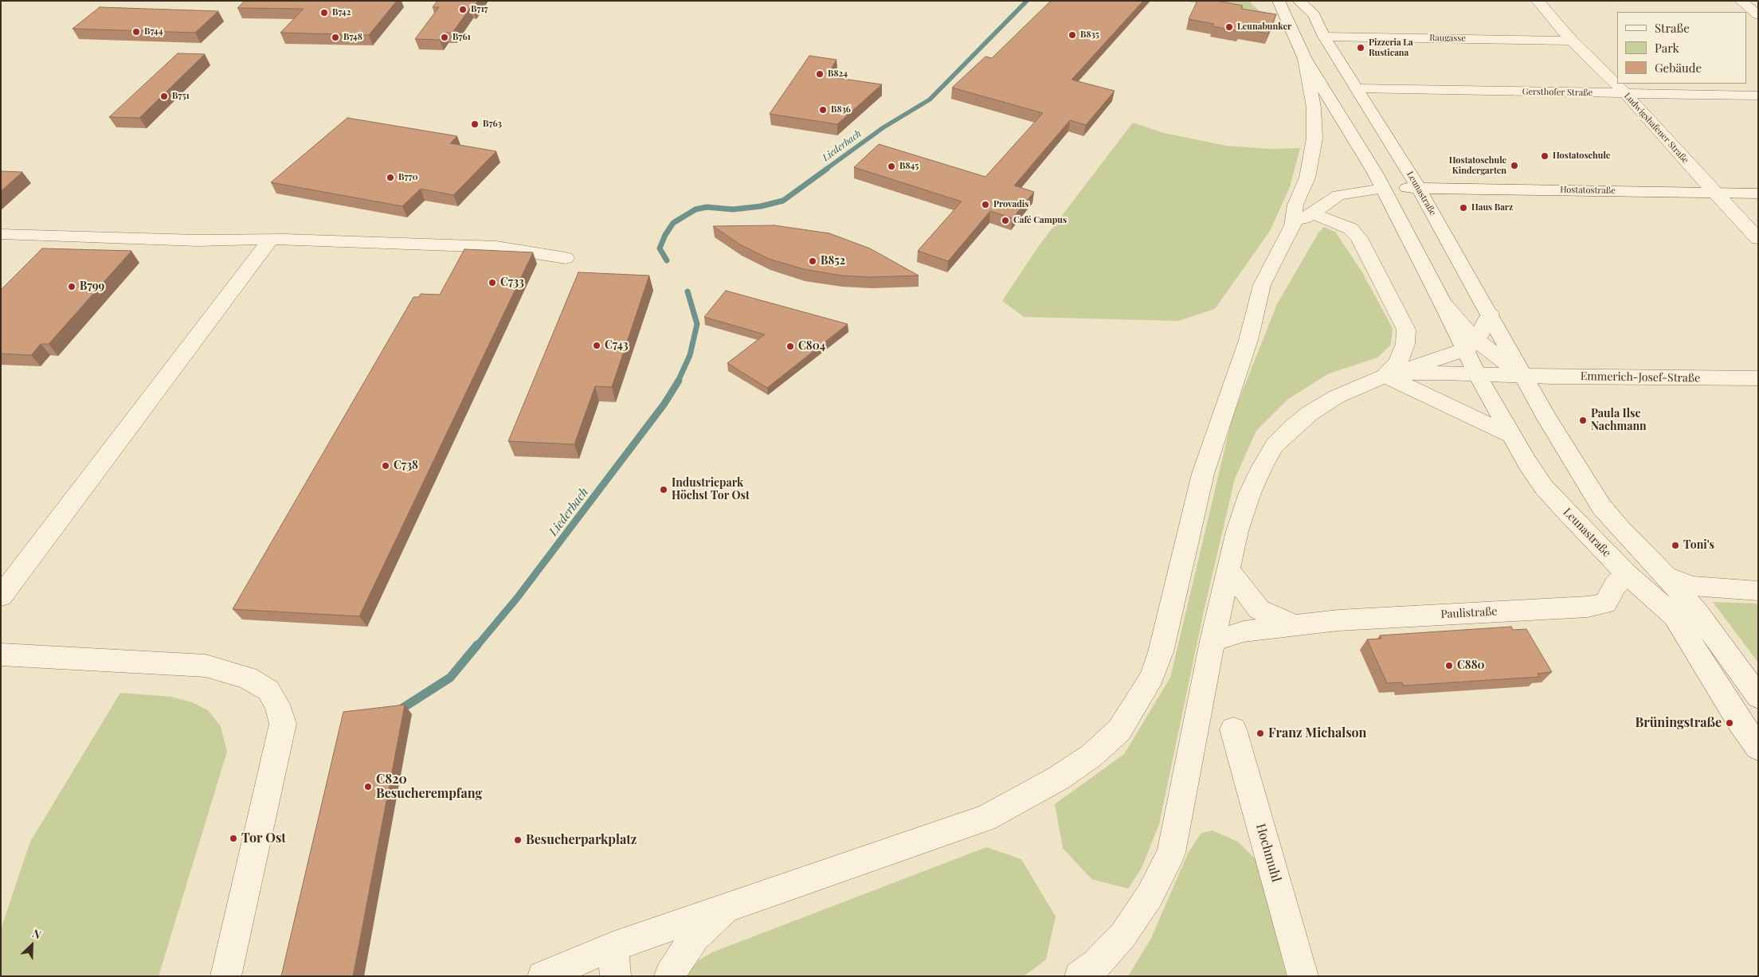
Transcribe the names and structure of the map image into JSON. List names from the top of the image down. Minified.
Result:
{"streets":{"street":["Raugasse","Gersthofer Straße","Ludwigshafener Straße","Hostatostraße","Leunastraße","Emmerich-Josef-Straße","Paulistraße","Hochmuhl"]},"crossings":[["Raugasse","Ludwigshafener Straße"],["Raugasse","Leunastraße"],["Gersthofer Straße","Ludwigshafener Straße"],["Gersthofer Straße","Leunastraße"],["Ludwigshafener Straße","Hostatostraße"],["Hostatostraße","Leunastraße"],["Leunastraße","Emmerich-Josef-Straße"],["Leunastraße","Paulistraße"]],"water":["Liederbach"],"places":["B717","B742","Leunabunker","B744","B835","B748","B761","Pizzeria La Rusticana","B824","B751","B836","B763","Hostatoschule","Hostatoschule Kindergarten","B845","B770","Provadis","Haus Barz","Café Campus","B852","C733","B799","C743","C804","Paula Ilse Nachmann","C738","Industriepark Höchst Tor Ost","Toni's","C880","Brüningstraße","Franz Michalson","C820 Besucherempfang","Tor Ost","Besucherparkplatz"],"legend":["Straße","Park","Gebäude"],"north":"top right"}
